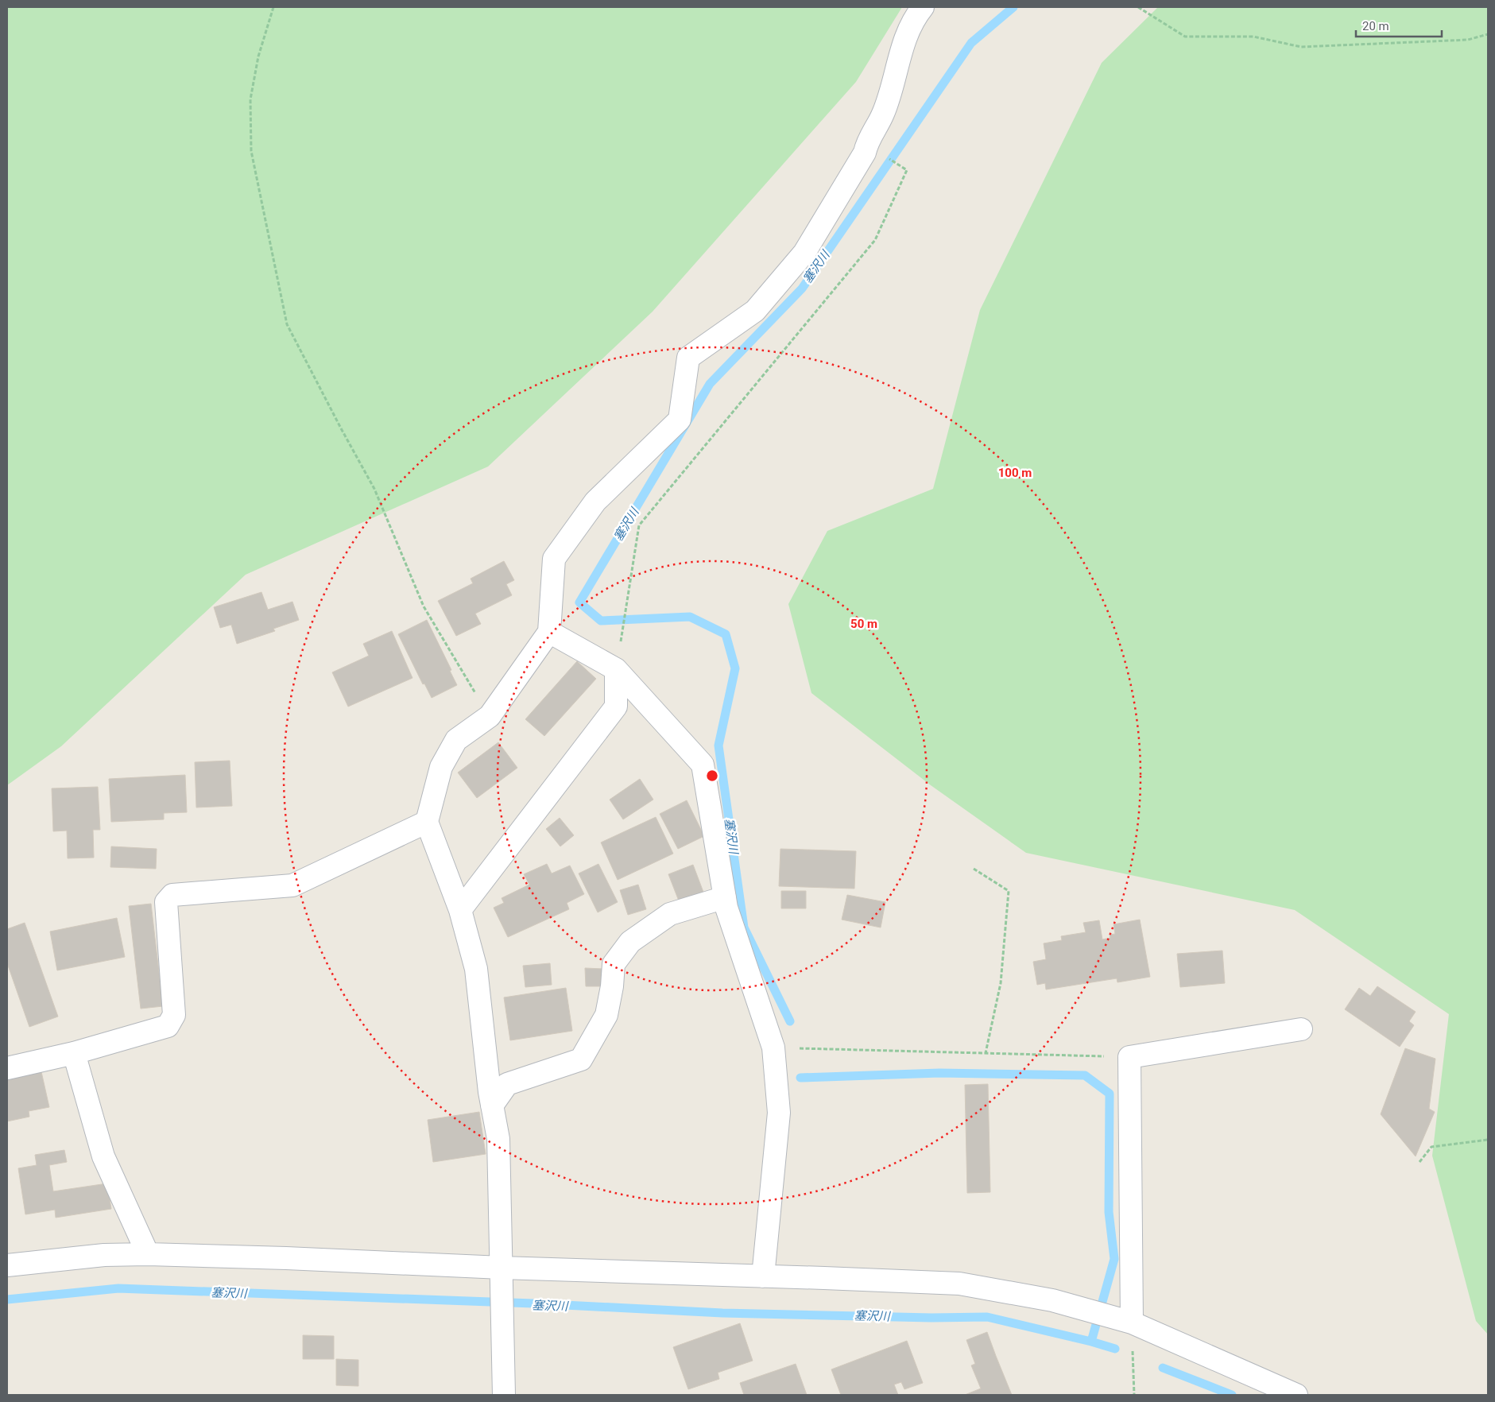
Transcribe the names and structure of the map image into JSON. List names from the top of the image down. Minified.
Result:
{"water":["塞沢川"],"scale_bar":"20 m","rings":["100 m","50 m"]}
